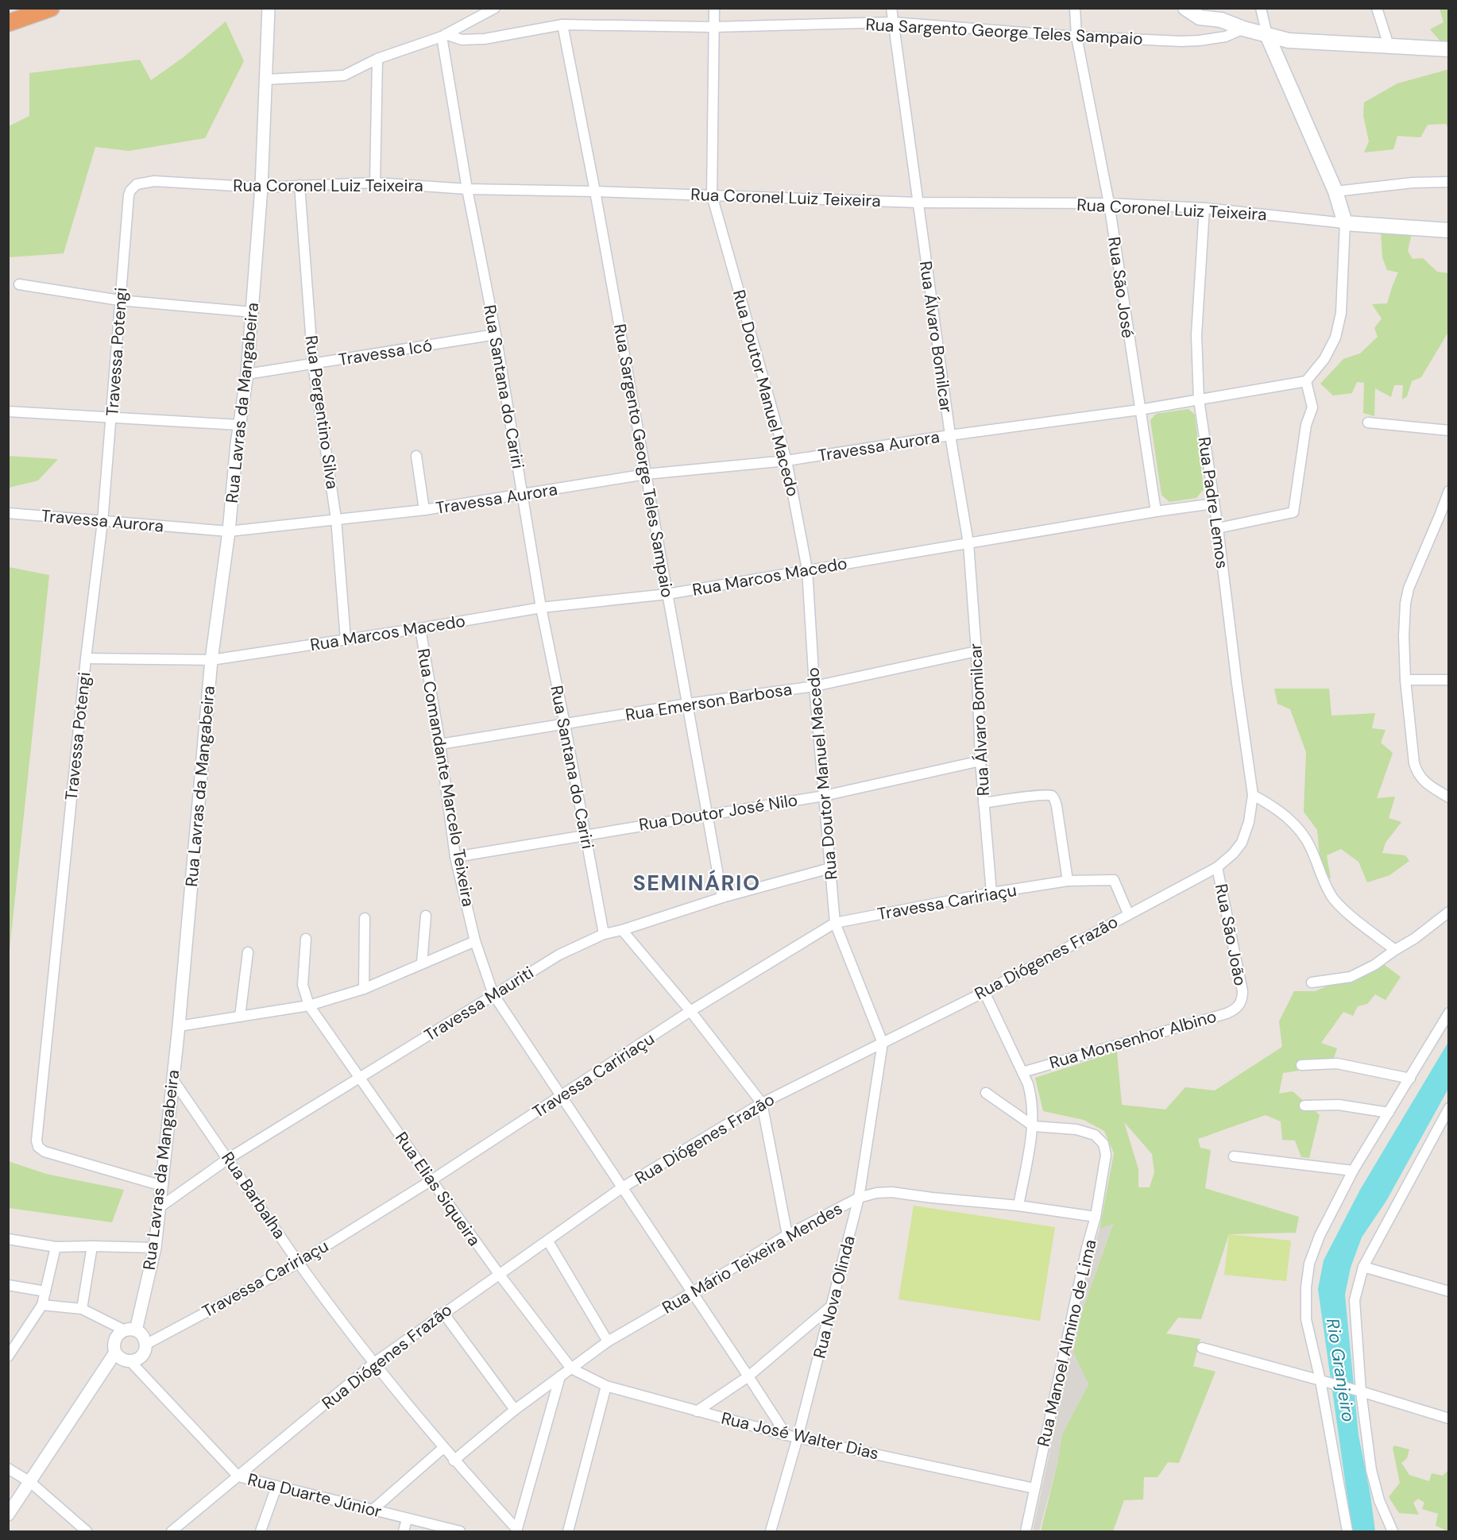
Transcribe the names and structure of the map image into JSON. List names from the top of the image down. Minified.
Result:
{"streets":{"main road":["Rua Coronel Luiz Teixeira"],"street":["Rua Sargento George Teles Sampaio","Rua São José","Rua Álvaro Bomilcar","Travessa Potengi","Travessa Icó","Rua Santana do Cariri","Rua Doutor Manuel Macedo","Rua Lavras da Mangabeira","Rua Pergentino Silva","Travessa Aurora","Rua Padre Lemos","Rua Marcos Macedo","Rua Emerson Barbosa","Rua Comandante Marcelo Teixeira","Rua Doutor José Nilo","Travessa Caririaçu","Rua São João","Rua Diógenes Frazão","Travessa Mauriti","Rua Monsenhor Albino","Rua Elias Siqueira","Rua Barbalha","Rua Mário Teixeira Mendes","Rua Nova Olinda","Rua Manoel Almino de Lima","Rua José Walter Dias","Rua Duarte Júnior"]},"crossings":[["Rua Sargento George Teles Sampaio","Rua Coronel Luiz Teixeira"],["Rua Sargento George Teles Sampaio","Rua São José"],["Rua Sargento George Teles Sampaio","Rua Álvaro Bomilcar"],["Rua Sargento George Teles Sampaio","Rua Santana do Cariri"],["Rua Sargento George Teles Sampaio","Rua Doutor Manuel Macedo"],["Rua Sargento George Teles Sampaio","Travessa Aurora"],["Rua Sargento George Teles Sampaio","Rua Marcos Macedo"],["Rua Sargento George Teles Sampaio","Rua Emerson Barbosa"],["Rua Sargento George Teles Sampaio","Rua Doutor José Nilo"],["Rua Sargento George Teles Sampaio","Travessa Mauriti"],["Rua Coronel Luiz Teixeira","Rua São José"],["Rua Coronel Luiz Teixeira","Rua Álvaro Bomilcar"],["Rua Coronel Luiz Teixeira","Travessa Potengi"],["Rua Coronel Luiz Teixeira","Rua Santana do Cariri"],["Rua Coronel Luiz Teixeira","Rua Doutor Manuel Macedo"],["Rua Coronel Luiz Teixeira","Rua Lavras da Mangabeira"],["Rua Coronel Luiz Teixeira","Rua Pergentino Silva"],["Rua Coronel Luiz Teixeira","Rua Padre Lemos"],["Rua São José","Travessa Aurora"],["Rua São José","Rua Marcos Macedo"],["Rua Álvaro Bomilcar","Travessa Aurora"],["Rua Álvaro Bomilcar","Rua Marcos Macedo"],["Rua Álvaro Bomilcar","Rua Emerson Barbosa"],["Rua Álvaro Bomilcar","Rua Doutor José Nilo"],["Rua Álvaro Bomilcar","Travessa Caririaçu"],["Travessa Potengi","Rua Lavras da Mangabeira"],["Travessa Potengi","Travessa Aurora"],["Travessa Potengi","Rua Marcos Macedo"],["Travessa Icó","Rua Santana do Cariri"],["Travessa Icó","Rua Lavras da Mangabeira"],["Travessa Icó","Rua Pergentino Silva"],["Rua Santana do Cariri","Travessa Aurora"],["Rua Santana do Cariri","Rua Marcos Macedo"],["Rua Santana do Cariri","Rua Emerson Barbosa"],["Rua Santana do Cariri","Rua Doutor José Nilo"],["Rua Santana do Cariri","Travessa Mauriti"],["Rua Doutor Manuel Macedo","Travessa Aurora"],["Rua Doutor Manuel Macedo","Rua Marcos Macedo"],["Rua Doutor Manuel Macedo","Rua Emerson Barbosa"],["Rua Doutor Manuel Macedo","Rua Doutor José Nilo"],["Rua Doutor Manuel Macedo","Travessa Caririaçu"],["Rua Doutor Manuel Macedo","Rua Diógenes Frazão"],["Rua Doutor Manuel Macedo","Travessa Mauriti"],["Rua Doutor Manuel Macedo","Rua Nova Olinda"],["Rua Lavras da Mangabeira","Travessa Aurora"],["Rua Lavras da Mangabeira","Rua Marcos Macedo"],["Rua Lavras da Mangabeira","Travessa Caririaçu"],["Rua Lavras da Mangabeira","Travessa Mauriti"],["Rua Lavras da Mangabeira","Rua Barbalha"],["Rua Lavras da Mangabeira","Rua Duarte Júnior"],["Rua Pergentino Silva","Travessa Aurora"],["Rua Pergentino Silva","Rua Marcos Macedo"],["Travessa Aurora","Rua Padre Lemos"],["Rua Padre Lemos","Rua Marcos Macedo"],["Rua Padre Lemos","Rua Diógenes Frazão"],["Rua Marcos Macedo","Rua Comandante Marcelo Teixeira"],["Rua Emerson Barbosa","Rua Comandante Marcelo Teixeira"],["Rua Comandante Marcelo Teixeira","Rua Doutor José Nilo"],["Rua Comandante Marcelo Teixeira","Travessa Caririaçu"],["Rua Comandante Marcelo Teixeira","Rua Diógenes Frazão"],["Rua Comandante Marcelo Teixeira","Travessa Mauriti"],["Rua Comandante Marcelo Teixeira","Rua Mário Teixeira Mendes"],["Rua Comandante Marcelo Teixeira","Rua José Walter Dias"],["Travessa Caririaçu","Rua Diógenes Frazão"],["Travessa Caririaçu","Rua Elias Siqueira"],["Travessa Caririaçu","Rua Barbalha"],["Travessa Caririaçu","Rua Duarte Júnior"],["Rua São João","Rua Diógenes Frazão"],["Rua São João","Rua Monsenhor Albino"],["Rua Diógenes Frazão","Rua Elias Siqueira"],["Rua Diógenes Frazão","Rua Barbalha"],["Rua Diógenes Frazão","Rua Nova Olinda"],["Rua Diógenes Frazão","Rua Duarte Júnior"],["Travessa Mauriti","Rua Elias Siqueira"],["Travessa Mauriti","Rua Barbalha"],["Rua Elias Siqueira","Rua Mário Teixeira Mendes"],["Rua Elias Siqueira","Rua José Walter Dias"],["Rua Barbalha","Rua Mário Teixeira Mendes"],["Rua Mário Teixeira Mendes","Rua Nova Olinda"],["Rua Mário Teixeira Mendes","Rua Manoel Almino de Lima"],["Rua Mário Teixeira Mendes","Rua José Walter Dias"],["Rua Nova Olinda","Rua José Walter Dias"],["Rua Manoel Almino de Lima","Rua José Walter Dias"]],"districts":["SEMINÁRIO"],"water":["Rio Granjeiro"]}
